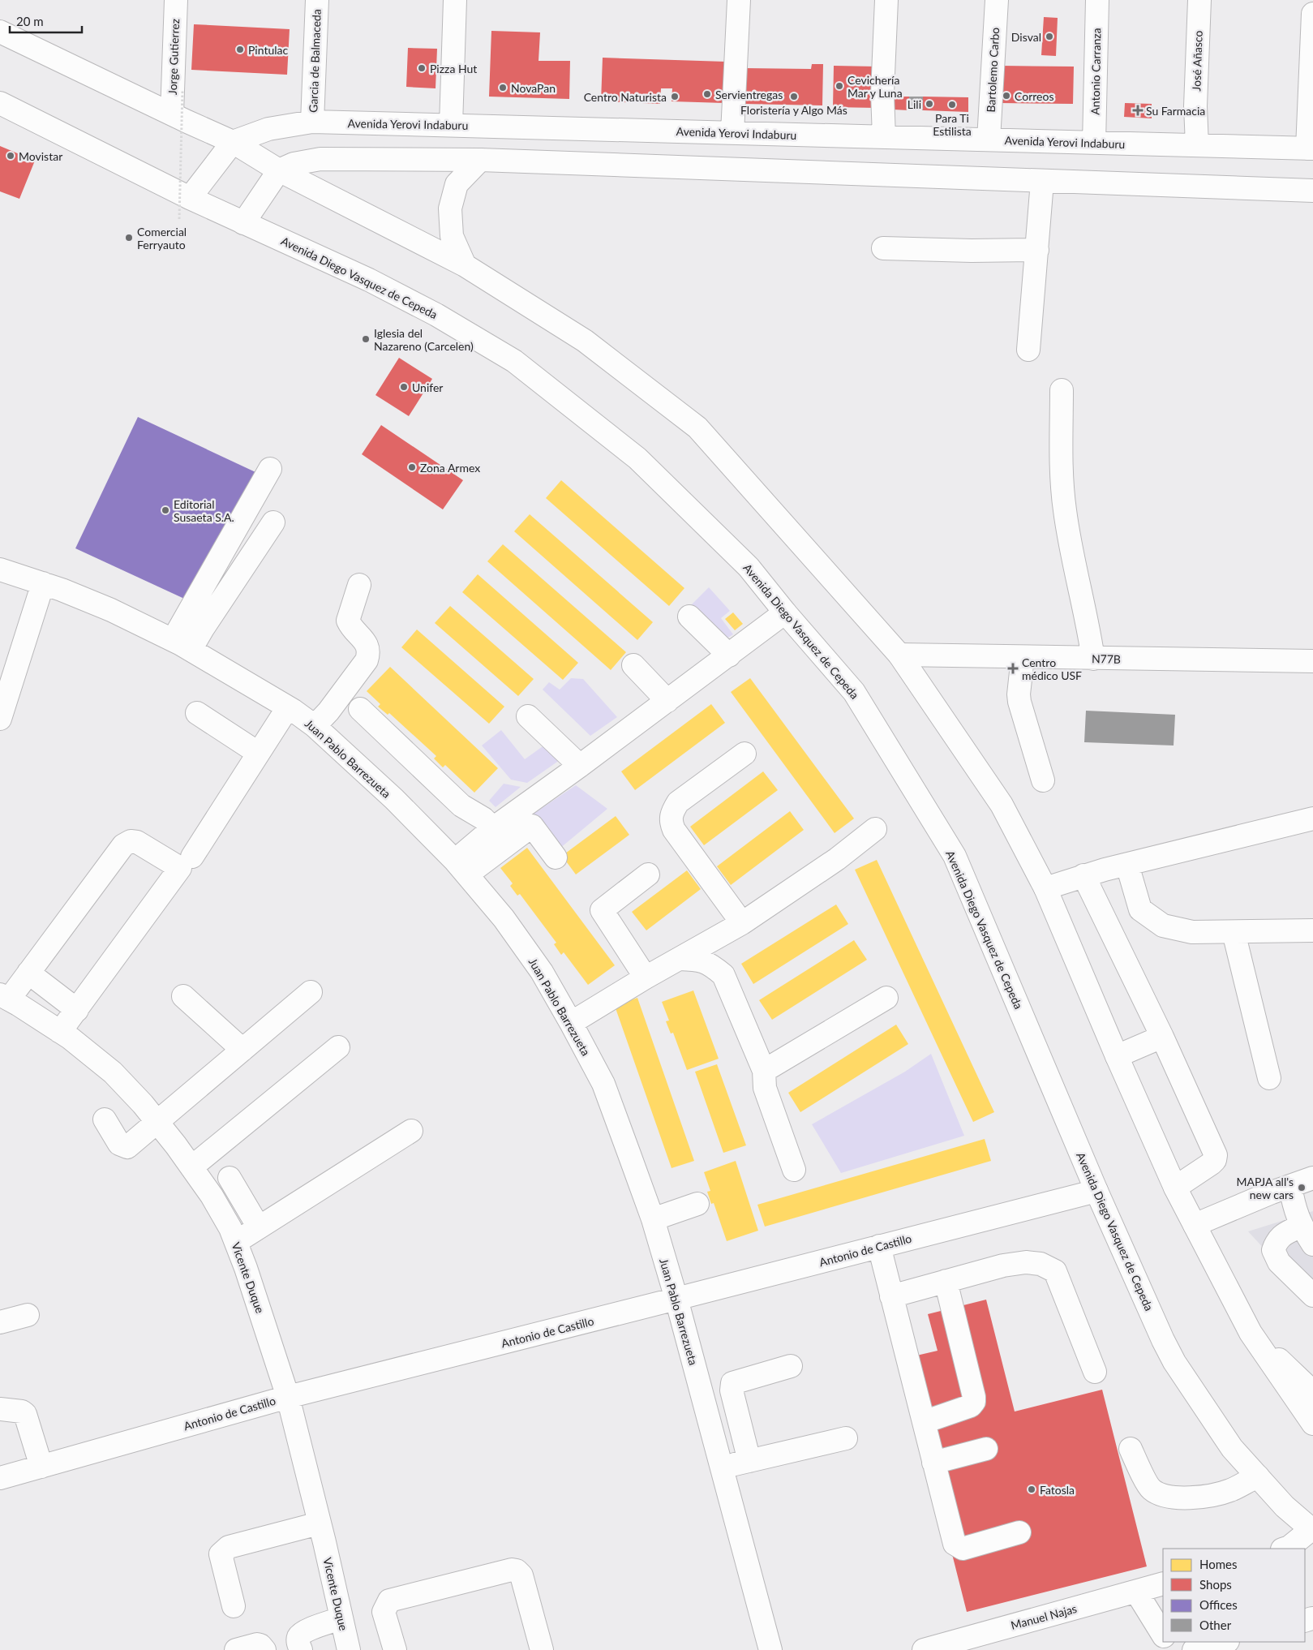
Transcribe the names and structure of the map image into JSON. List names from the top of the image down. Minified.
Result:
{"streets":{"street":["Jorge Gutierrez","Garcia de Balmaceda","José Añasco","Bartolemo Carbo","Antonio Carranza","Avenida Yerovi Indaburu","Avenida Diego Vasquez de Cepeda","N77B","Juan Pablo Barrezueta","Antonio de Castillo","Vicente Duque","Manuel Najas"]},"crossings":[["Garcia de Balmaceda","Avenida Yerovi Indaburu"],["José Añasco","Avenida Yerovi Indaburu"],["Bartolemo Carbo","Avenida Yerovi Indaburu"],["Antonio Carranza","Avenida Yerovi Indaburu"],["Avenida Diego Vasquez de Cepeda","Antonio de Castillo"],["Juan Pablo Barrezueta","Antonio de Castillo"],["Antonio de Castillo","Vicente Duque"]],"places":{"other":["Disval","Pintulac","Pizza Hut","Cevichería Mar y Luna","NovaPan","Servientregas","Correos","Centro Naturista","Floristería y Algo Más","Lili","Para Ti Estilista","Movistar","Comercial Ferryauto","Iglesia del Nazareno (Carcelen)","Unifer","Zona Armex","Editorial Susaeta S.A.","MAPJA all's new cars","Fatosla"],"health":["Su Farmacia","Centro médico USF"]},"legend":["Homes","Shops","Offices","Other"],"scale_bar":"20 m"}
